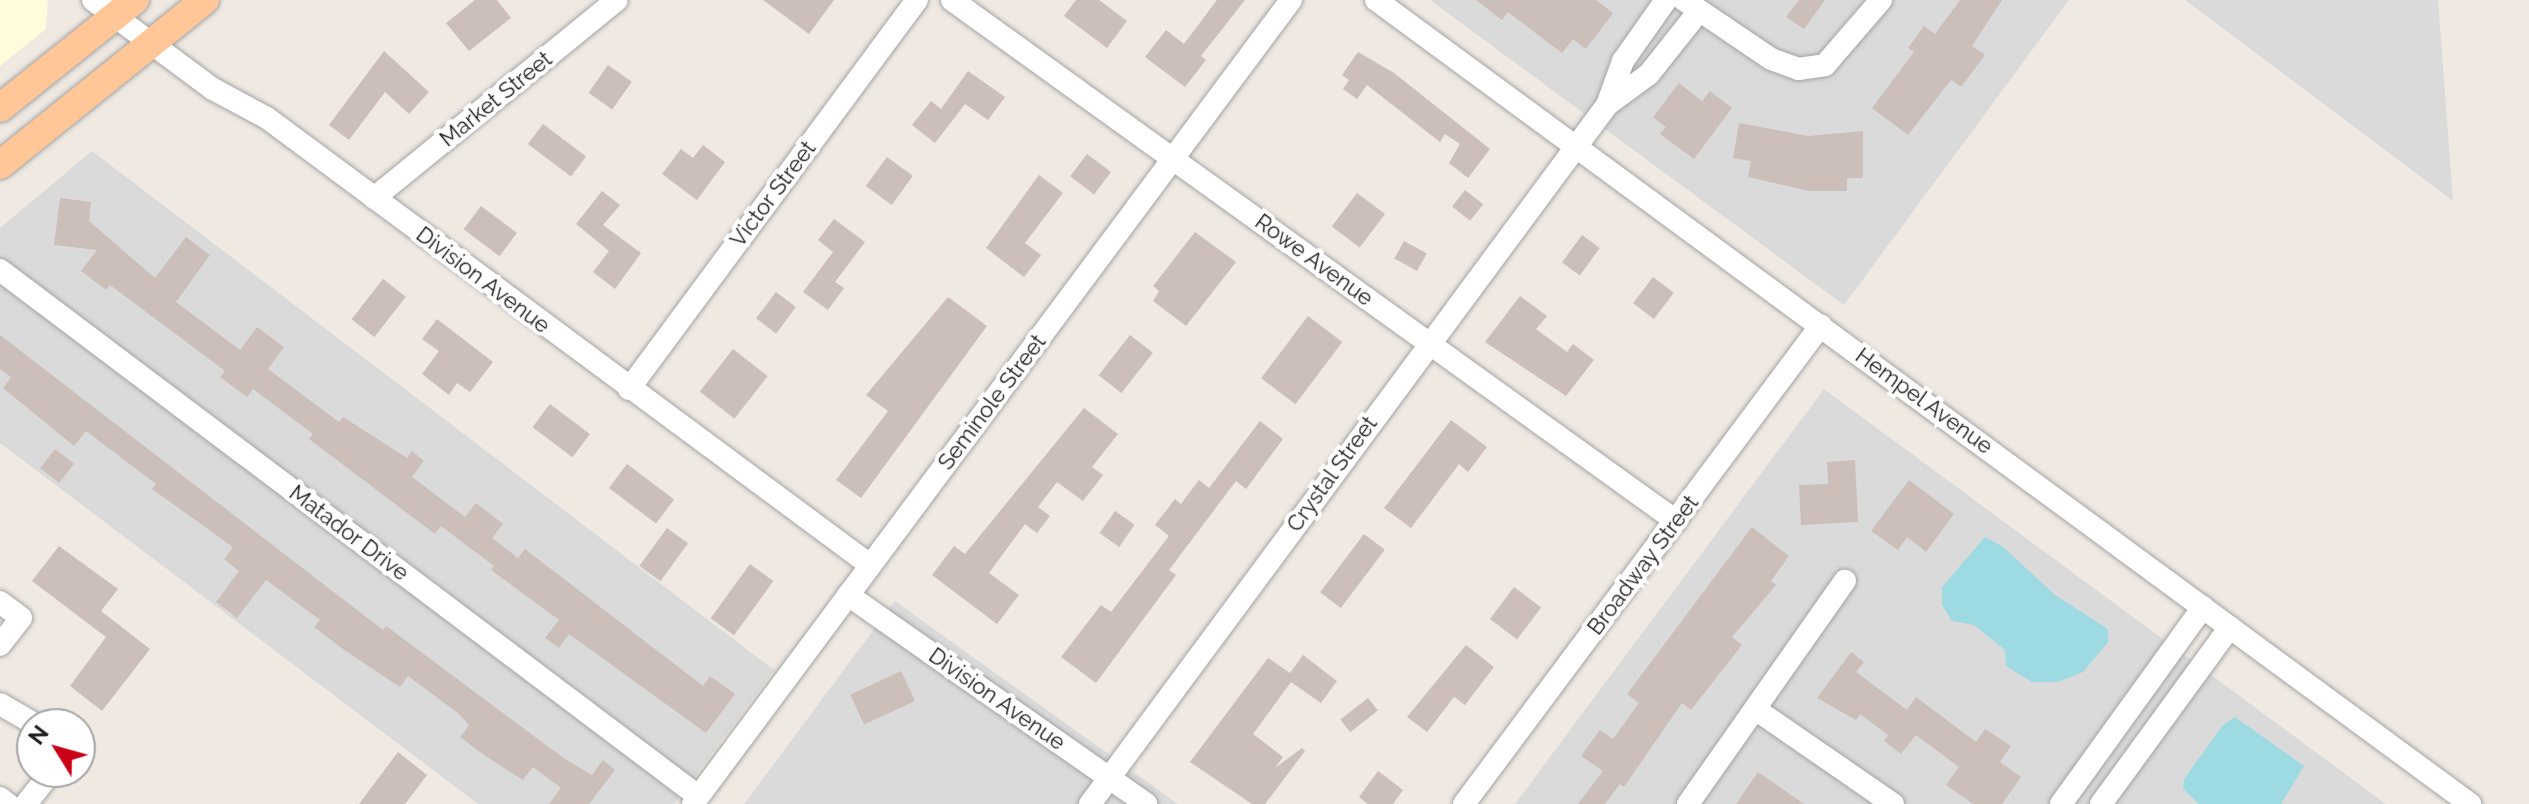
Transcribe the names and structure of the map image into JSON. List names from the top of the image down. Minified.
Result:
{"streets":{"street":["Market Street","Victor Street","Rowe Avenue","Division Avenue","Hempel Avenue","Seminole Street","Crystal Street","Matador Drive","Broadway Street"]},"crossings":[["Market Street","Division Avenue"],["Victor Street","Division Avenue"],["Rowe Avenue","Seminole Street"],["Rowe Avenue","Crystal Street"],["Rowe Avenue","Broadway Street"],["Division Avenue","Seminole Street"],["Division Avenue","Crystal Street"],["Hempel Avenue","Crystal Street"],["Hempel Avenue","Broadway Street"],["Seminole Street","Matador Drive"]],"north":"top left"}
